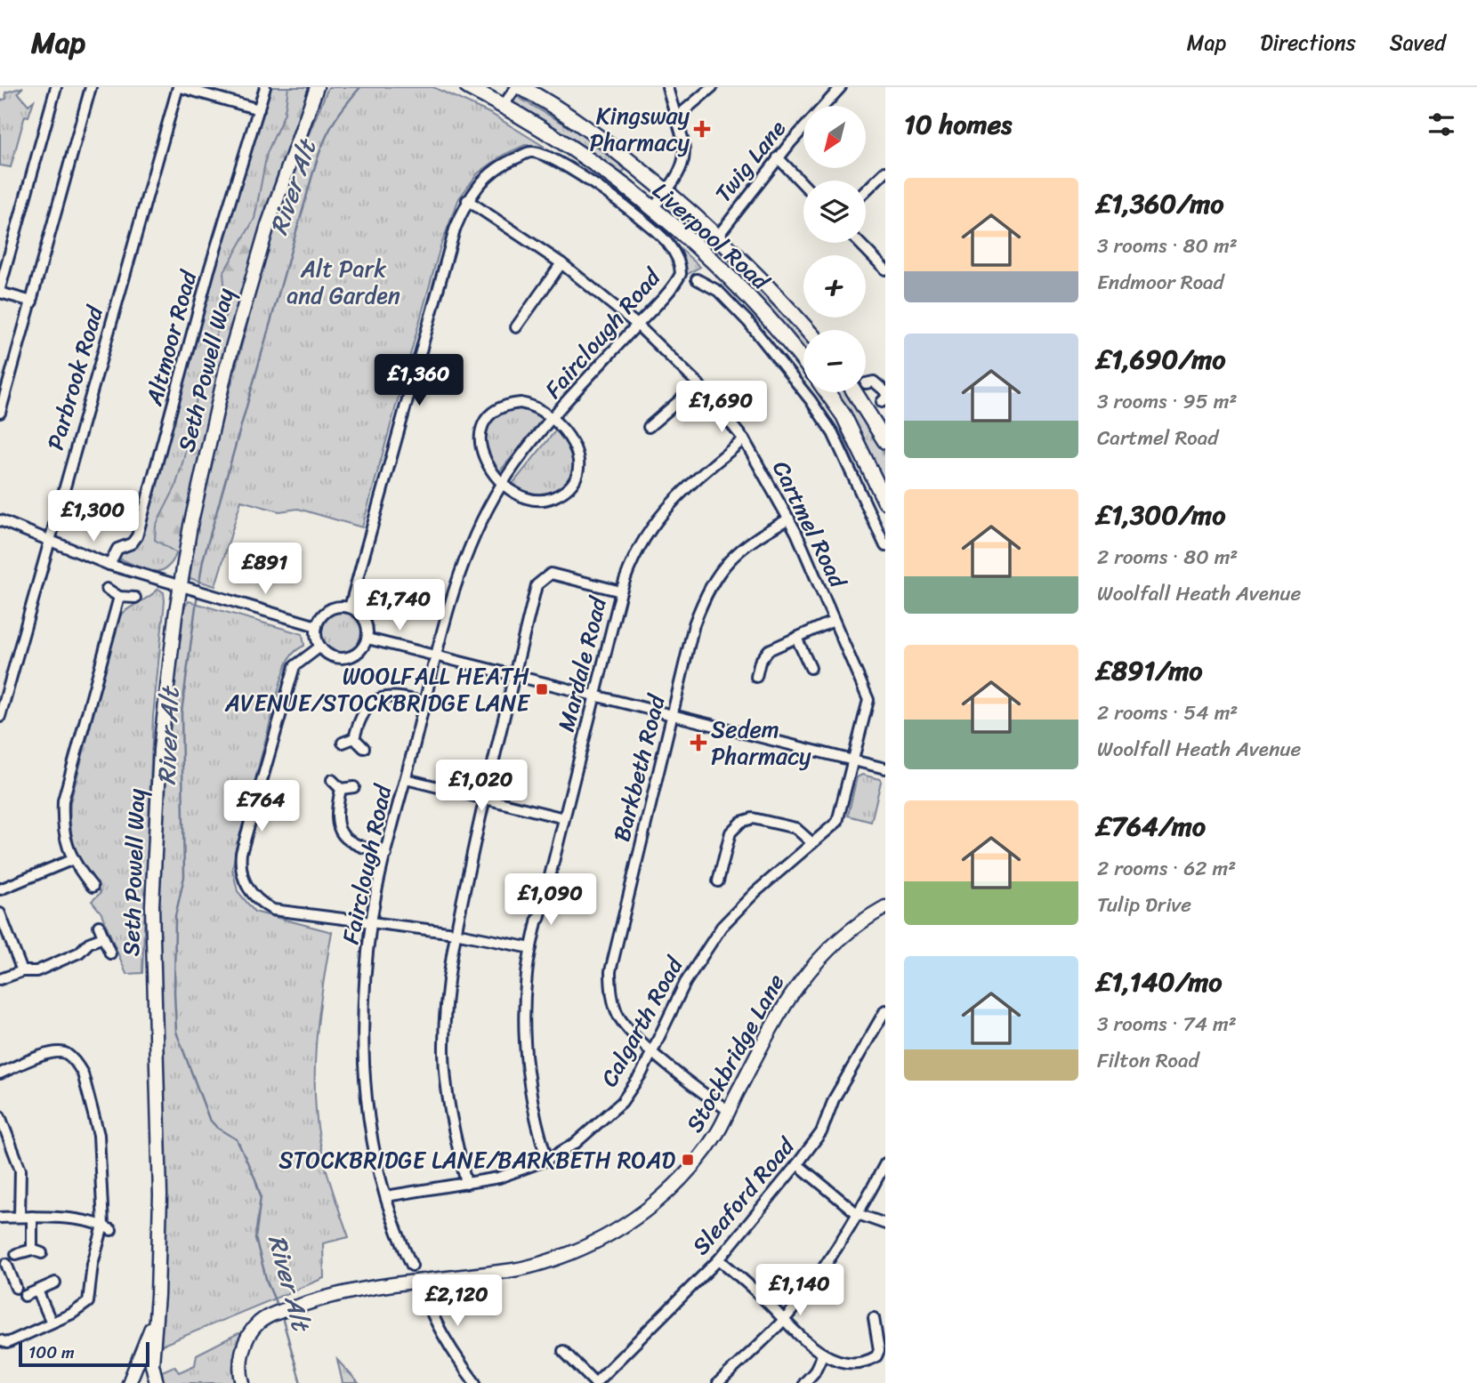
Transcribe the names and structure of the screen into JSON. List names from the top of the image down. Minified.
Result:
{"streets":{"highway":["Liverpool Road"],"main road":["Seth Powell Way","Stockbridge Lane"],"street":["Twig Lane","Fairclough Road","Altmoor Road","Parbrook Road","Cartmel Road","Mardale Road","Barkbeth Road","Calgarth Road","Sleaford Road"]},"crossings":[["Twig Lane","Liverpool Road"],["Liverpool Road","Fairclough Road"],["Liverpool Road","Cartmel Road"],["Fairclough Road","Cartmel Road"],["Fairclough Road","Calgarth Road"],["Cartmel Road","Mardale Road"],["Cartmel Road","Barkbeth Road"],["Cartmel Road","Calgarth Road"],["Mardale Road","Calgarth Road"],["Barkbeth Road","Calgarth Road"],["Barkbeth Road","Stockbridge Lane"]],"water":["River Alt"],"parks":["Alt Park and Garden"],"places":{"health":["Kingsway Pharmacy","Sedem Pharmacy"],"transit":["WOOLFALL HEATH AVENUE/STOCKBRIDGE LANE","STOCKBRIDGE LANE/BARKBETH ROAD"]},"scale_bar":"100 m","north":"bottom left","page":{"header":"Map","nav":["Map","Directions","Saved"],"heading":"10 homes","map_buttons":["+","−"],"list":[{"name":"£1,360/mo","note":"3 rooms · 80 m² · Endmoor Road"},{"name":"£1,690/mo","note":"3 rooms · 95 m² · Cartmel Road"},{"name":"£1,300/mo","note":"2 rooms · 80 m² · Woolfall Heath Avenue"},{"name":"£891/mo","note":"2 rooms · 54 m² · Woolfall Heath Avenue"},{"name":"£764/mo","note":"2 rooms · 62 m² · Tulip Drive"},{"name":"£1,140/mo","note":"3 rooms · 74 m² · Filton Road"}],"price":["£1,360","£1,690","£1,300","£891","£1,740","£1,020","£764","£1,090","£1,140","£2,120"],"scale":"100 m"}}
